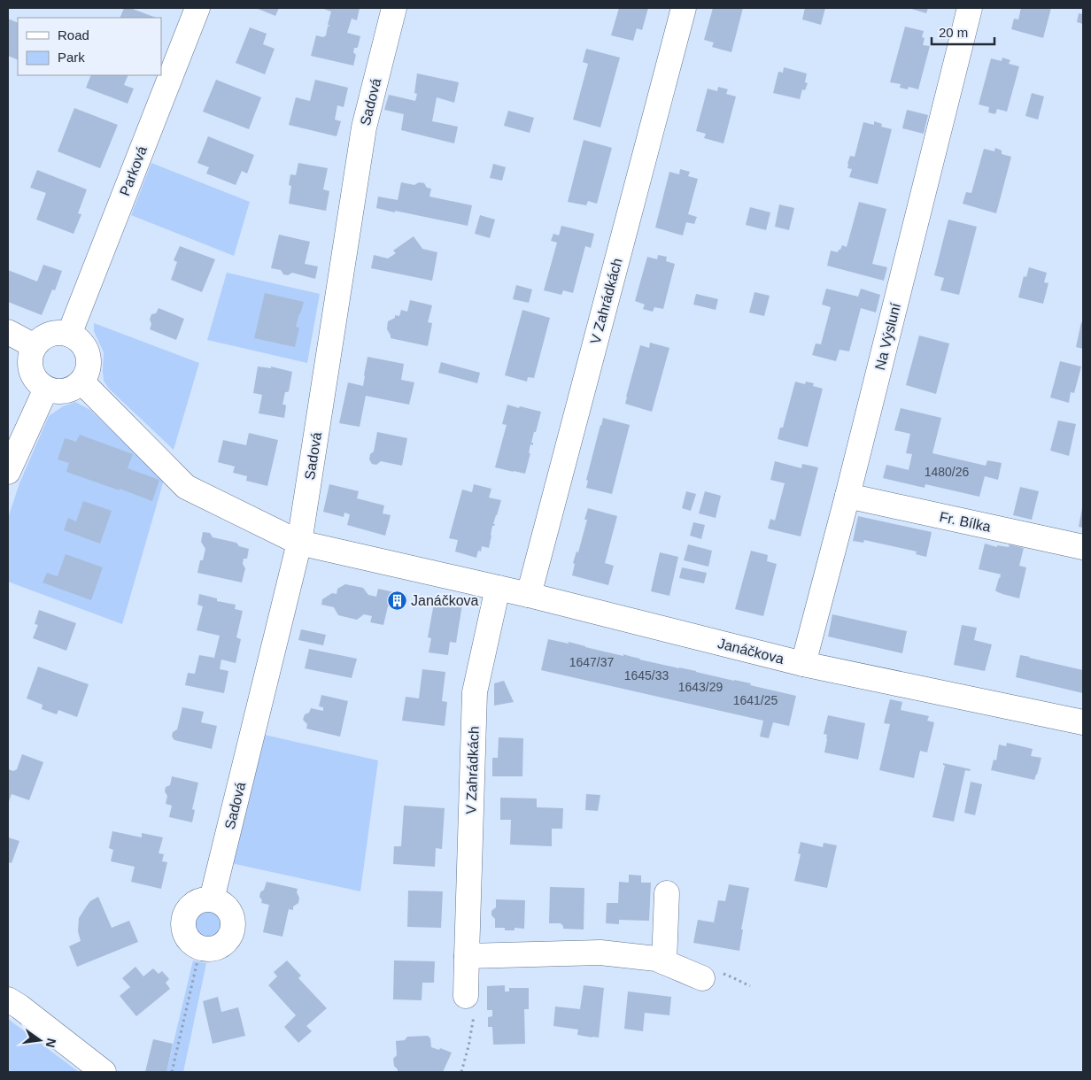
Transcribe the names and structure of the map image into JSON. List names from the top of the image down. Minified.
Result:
{"streets":{"street":["Sadová","Parková","V Zahrádkách","Na Výsluní","Fr. Bílka","Janáčkova"]},"crossings":[["Sadová","Janáčkova"],["Parková","Janáčkova"],["V Zahrádkách","Janáčkova"],["Na Výsluní","Fr. Bílka"],["Na Výsluní","Janáčkova"]],"places":{"building":["Janáčkova"]},"house_numbers":["1480/26","1647/37","1645/33","1643/29","1641/25"],"legend":["Road","Park"],"scale_bar":"20 m","north":"right"}
